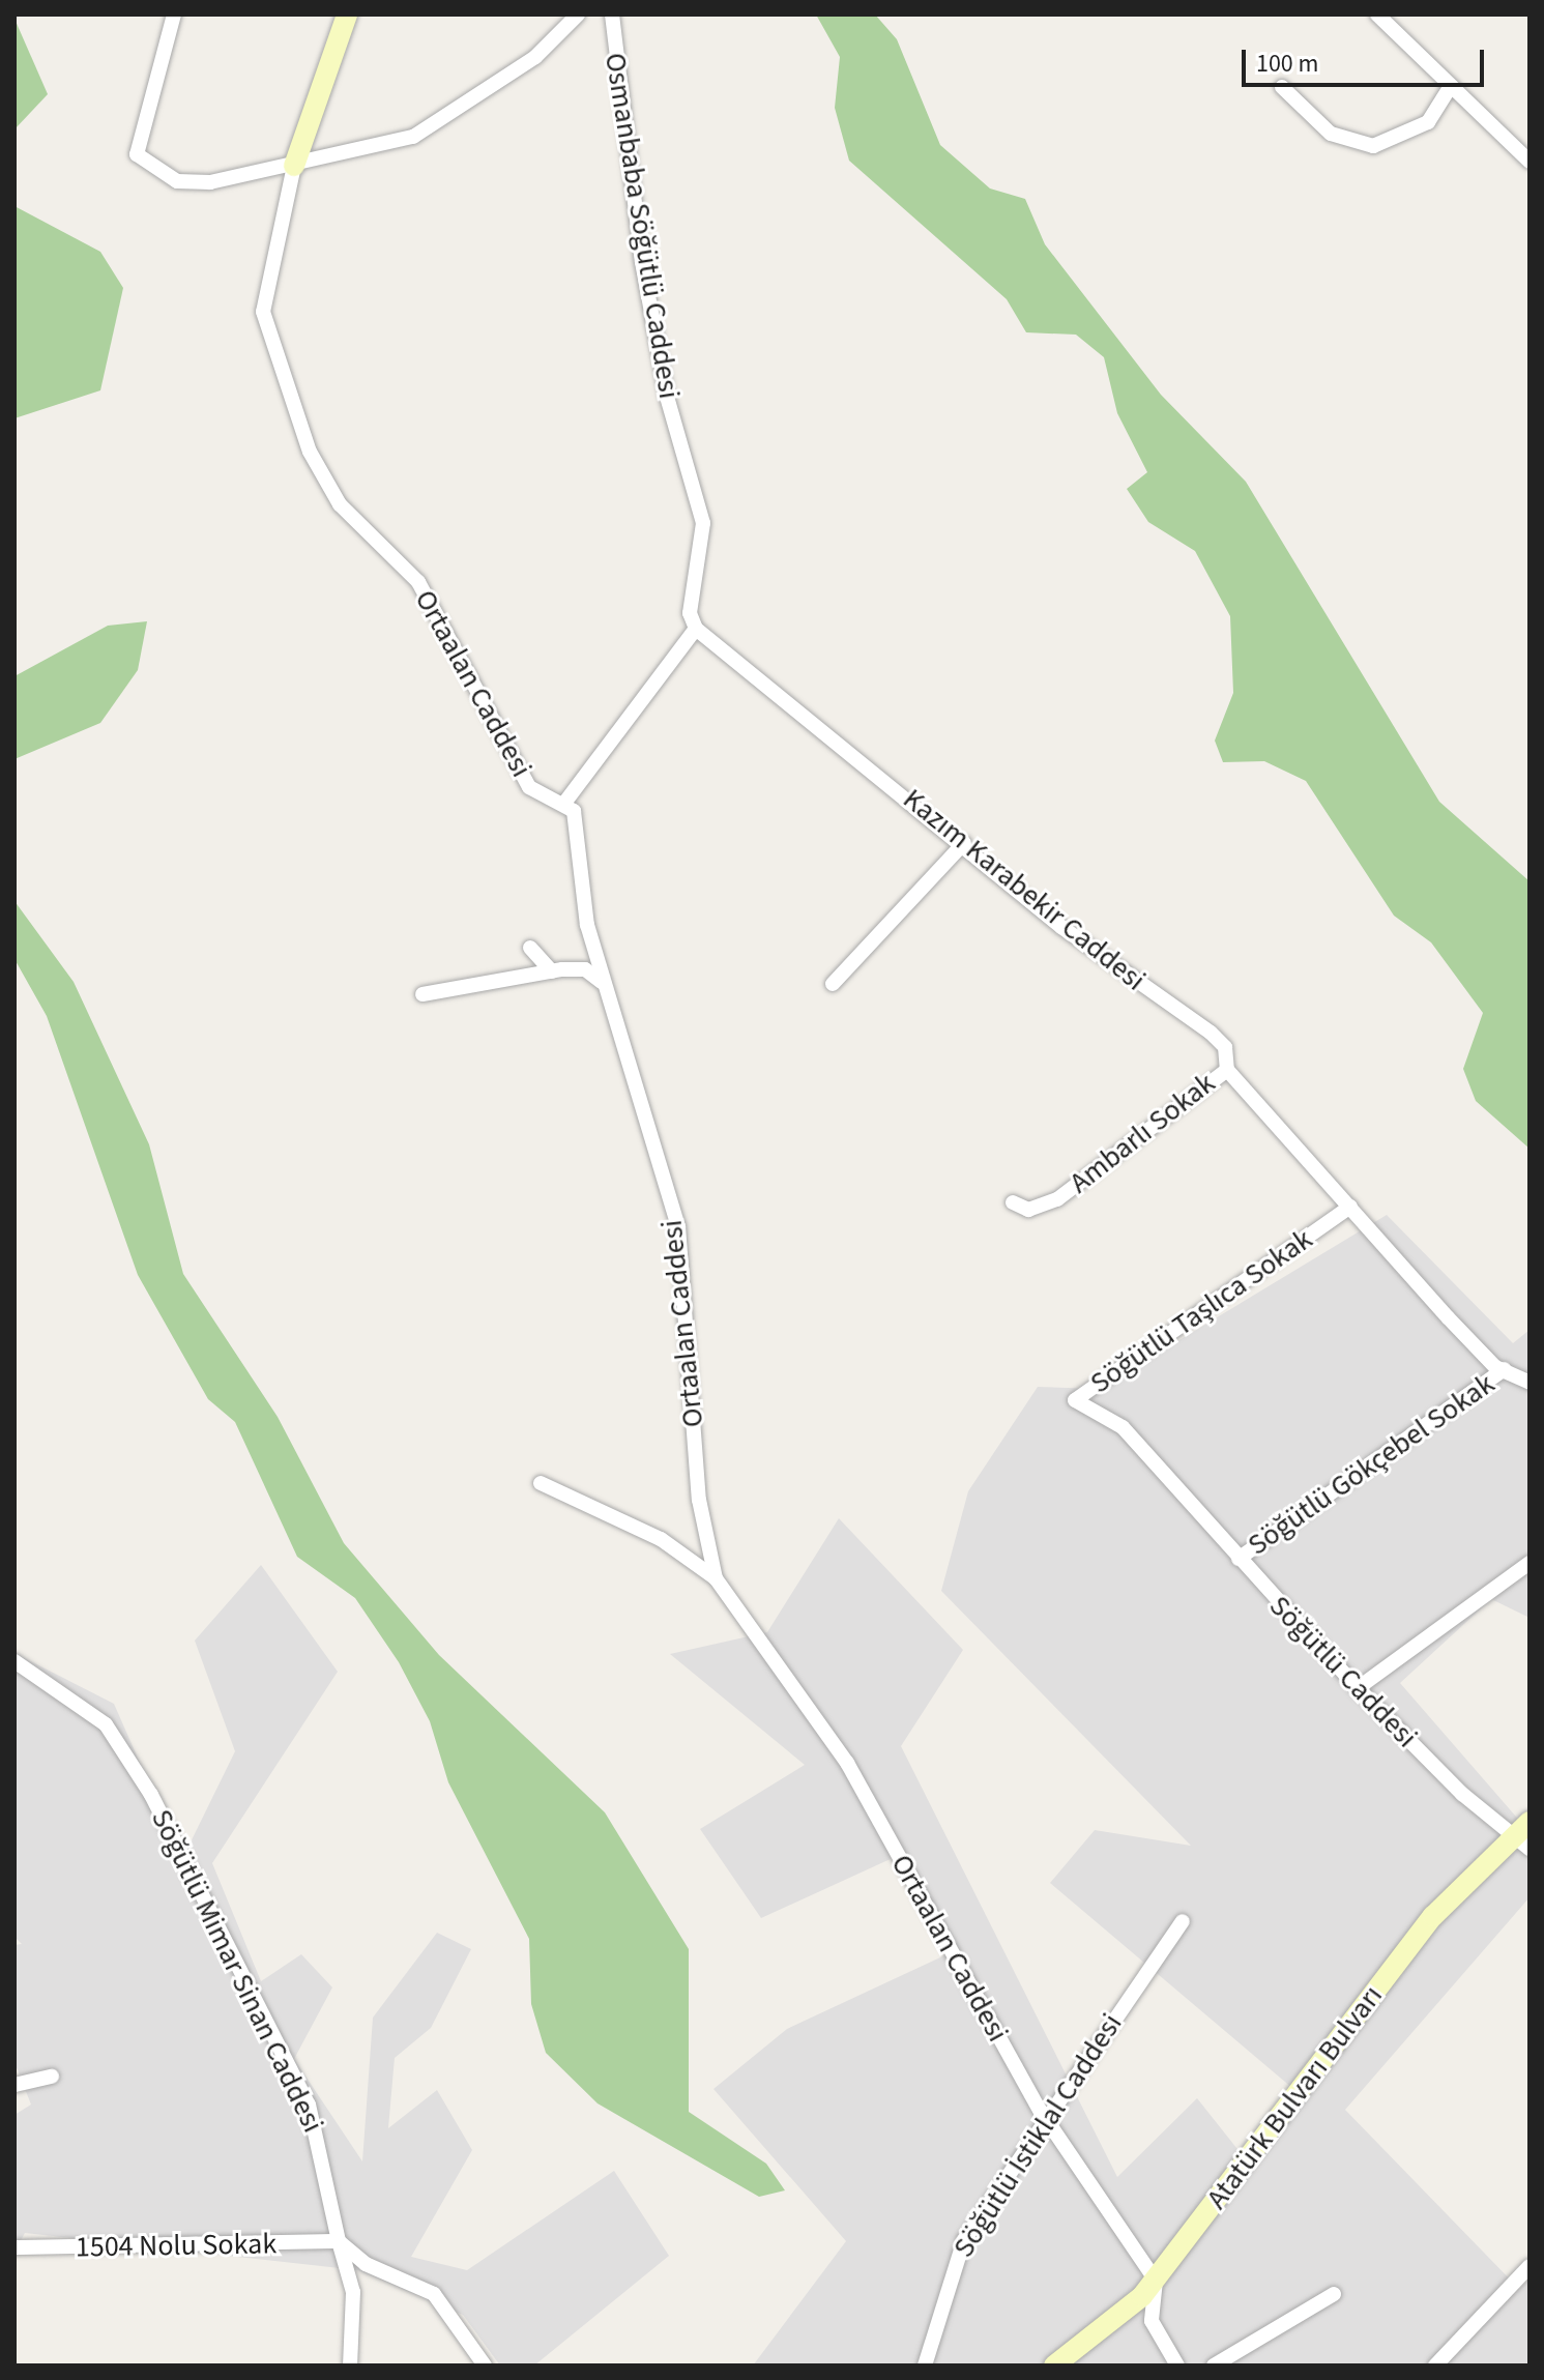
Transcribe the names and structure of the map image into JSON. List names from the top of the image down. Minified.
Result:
{"streets":{"street":["Osmanbaba Söğütlü Caddesi","Ortaalan Caddesi","Kazım Karabekir Caddesi","Ambarlı Sokak","Söğütlü Taşlıca Sokak","Söğütlü Gökçebel Sokak","Söğütlü Caddesi","Söğütlü Mimar Sinan Caddesi","Atatürk Bulvarı Bulvarı","Söğütlü İstiklal Caddesi","1504 Nolu Sokak"]},"crossings":[["Osmanbaba Söğütlü Caddesi","Kazım Karabekir Caddesi"],["Ortaalan Caddesi","Atatürk Bulvarı Bulvarı"],["Ortaalan Caddesi","Söğütlü İstiklal Caddesi"],["Kazım Karabekir Caddesi","Ambarlı Sokak"],["Kazım Karabekir Caddesi","Söğütlü Taşlıca Sokak"],["Kazım Karabekir Caddesi","Söğütlü Gökçebel Sokak"],["Söğütlü Taşlıca Sokak","Söğütlü Caddesi"],["Söğütlü Gökçebel Sokak","Söğütlü Caddesi"],["Söğütlü Caddesi","Atatürk Bulvarı Bulvarı"],["Söğütlü Mimar Sinan Caddesi","1504 Nolu Sokak"]],"scale_bar":"100 m"}
